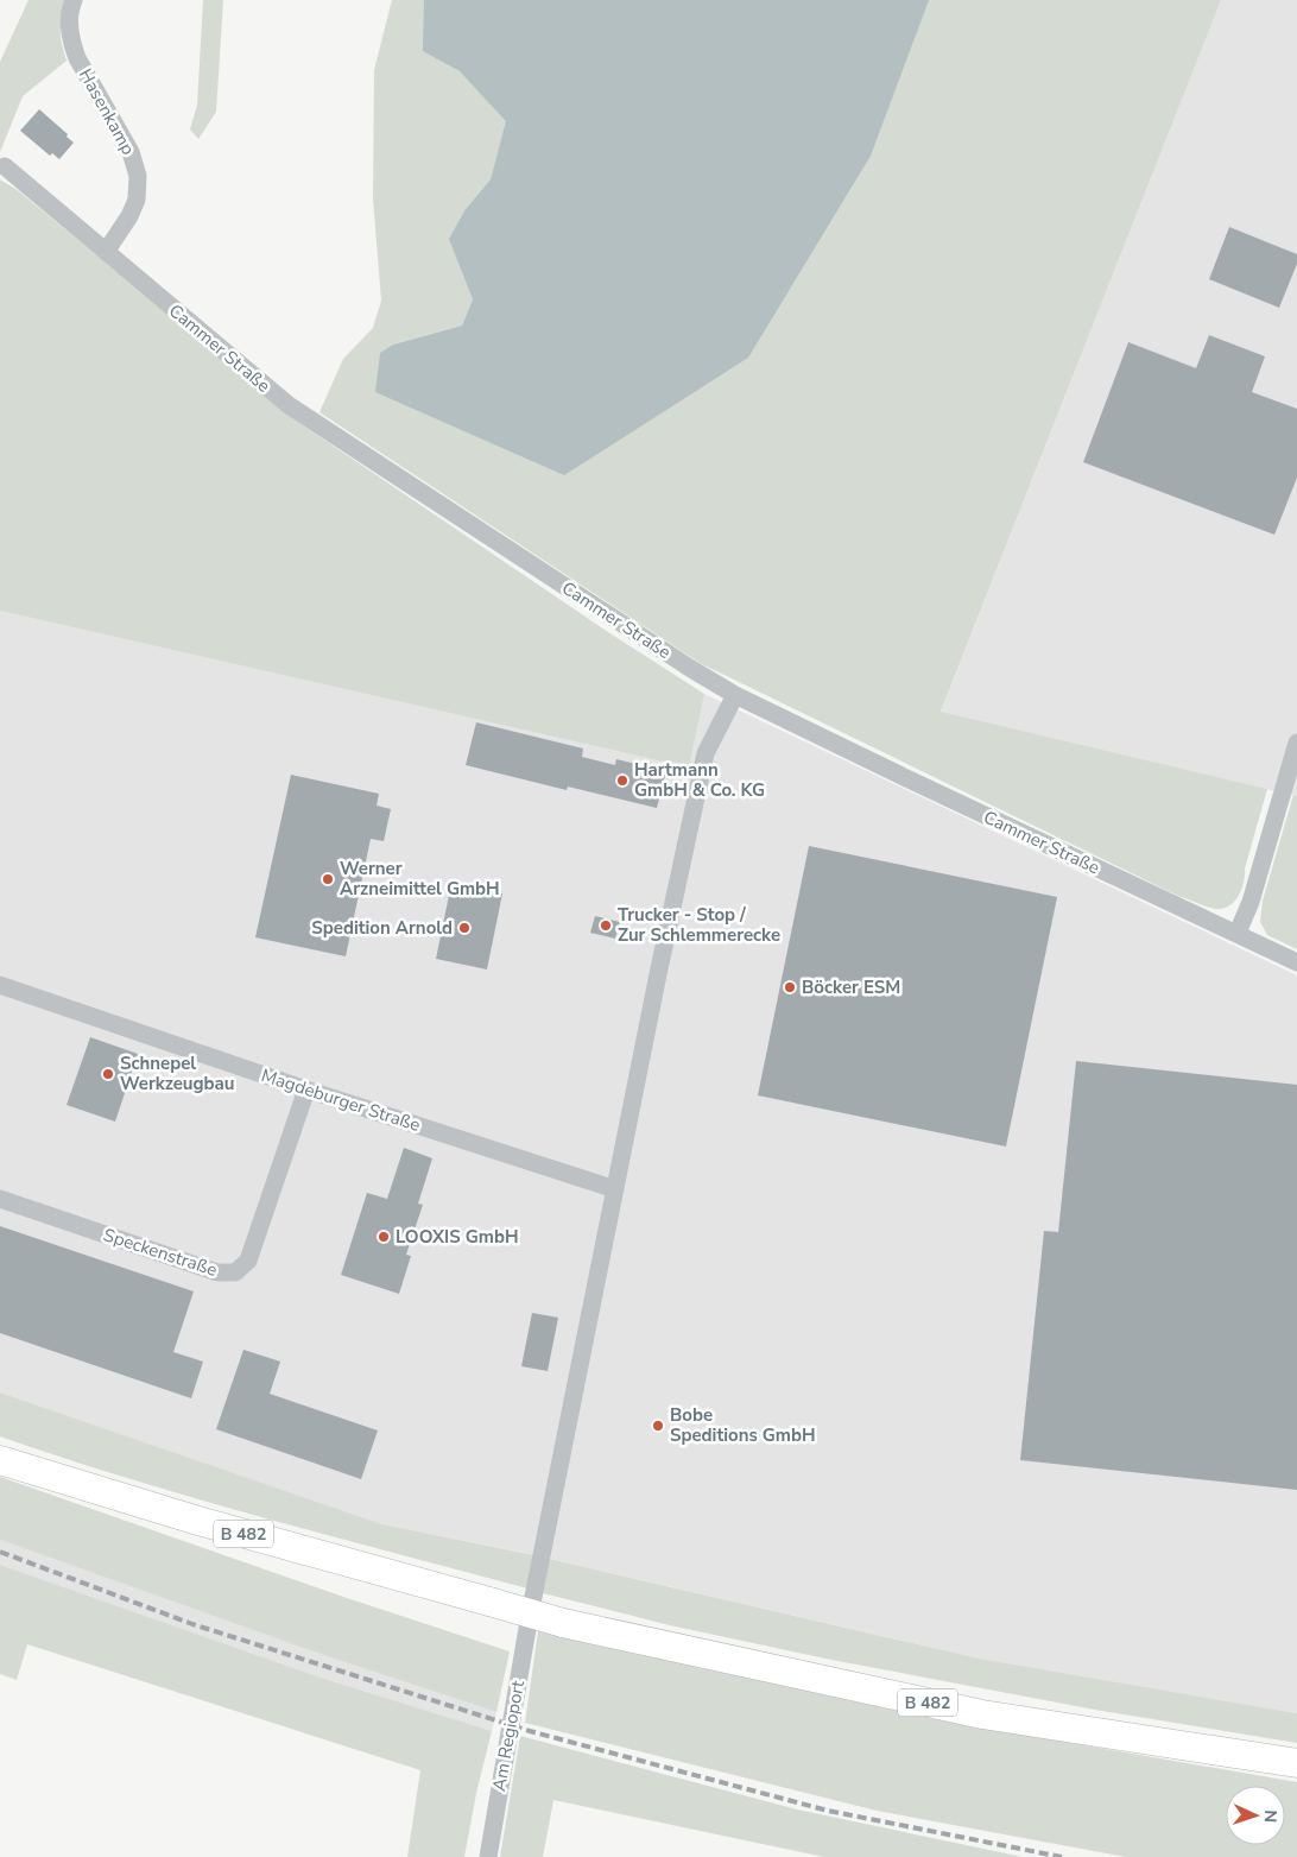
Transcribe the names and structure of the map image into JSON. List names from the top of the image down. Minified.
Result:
{"streets":{"main road":["B 482"],"street":["Hasenkamp","Cammer Straße","Magdeburger Straße","Speckenstraße","Am Regioport"]},"crossings":[["Hasenkamp","Cammer Straße"],["Magdeburger Straße","Speckenstraße"],["Magdeburger Straße","Am Regioport"]],"places":["Hartmann GmbH & Co. KG","Werner Arzneimittel GmbH","Trucker - Stop / Zur Schlemmerecke","Spedition Arnold","Böcker ESM","Schnepel Werkzeugbau","LOOXIS GmbH","Bobe Speditions GmbH"],"north":"right"}
